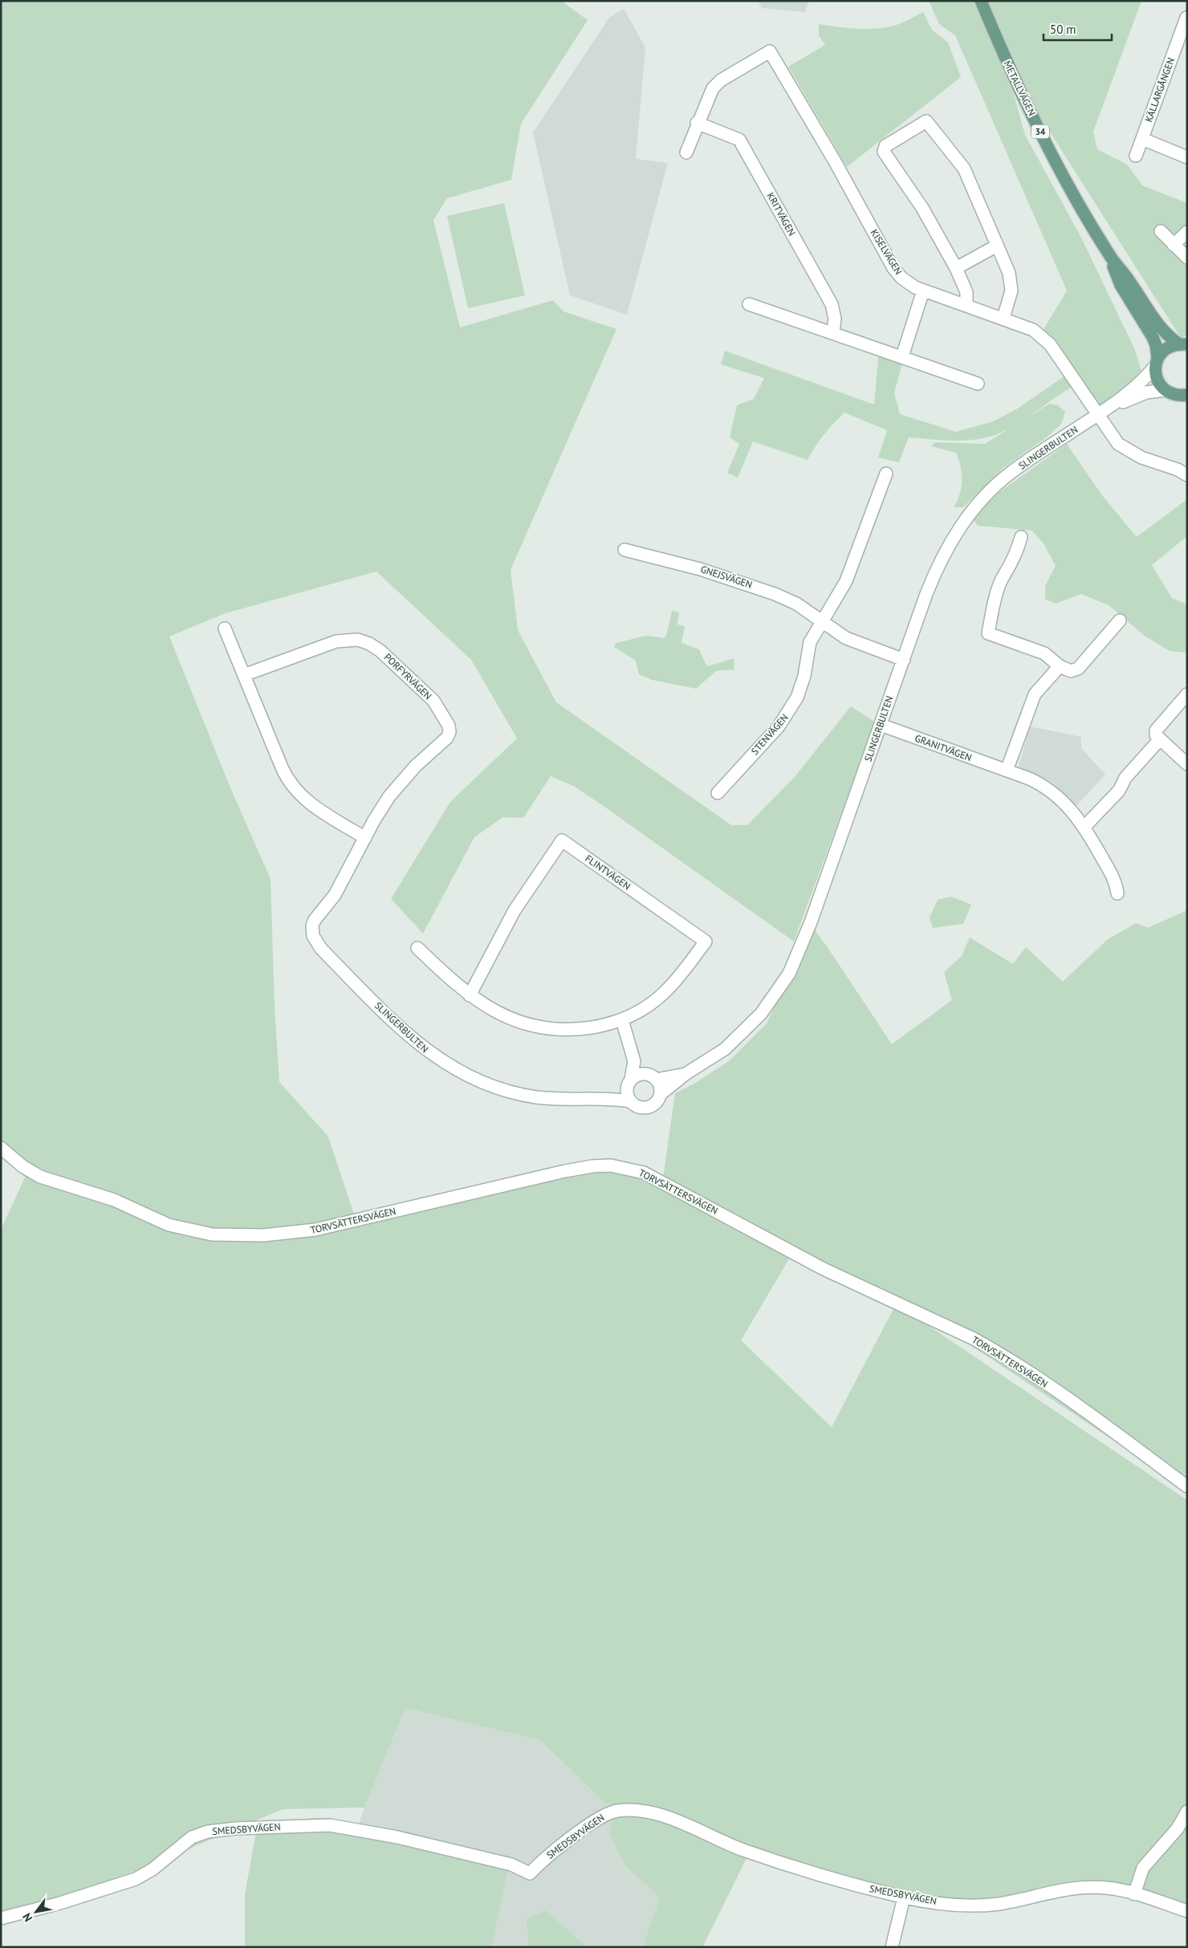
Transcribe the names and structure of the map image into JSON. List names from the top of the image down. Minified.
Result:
{"streets":{"main road":["METALLVÄGEN","34"],"street":["KÄLLARGÅNGEN","KRITVÄGEN","KISELVÄGEN","SLINGERBULTEN","GNEJSVÄGEN","PORFYRVÄGEN","STENVÄGEN","GRANITVÄGEN","FLINTVÄGEN","TORVSÄTTERSVÄGEN","SMEDSBYVÄGEN"]},"crossings":[["METALLVÄGEN","SLINGERBULTEN"],["KRITVÄGEN","KISELVÄGEN"],["KISELVÄGEN","SLINGERBULTEN"],["SLINGERBULTEN","GNEJSVÄGEN"],["SLINGERBULTEN","PORFYRVÄGEN"],["SLINGERBULTEN","GRANITVÄGEN"],["GNEJSVÄGEN","STENVÄGEN"]],"scale_bar":"50 m","north":"bottom left"}
